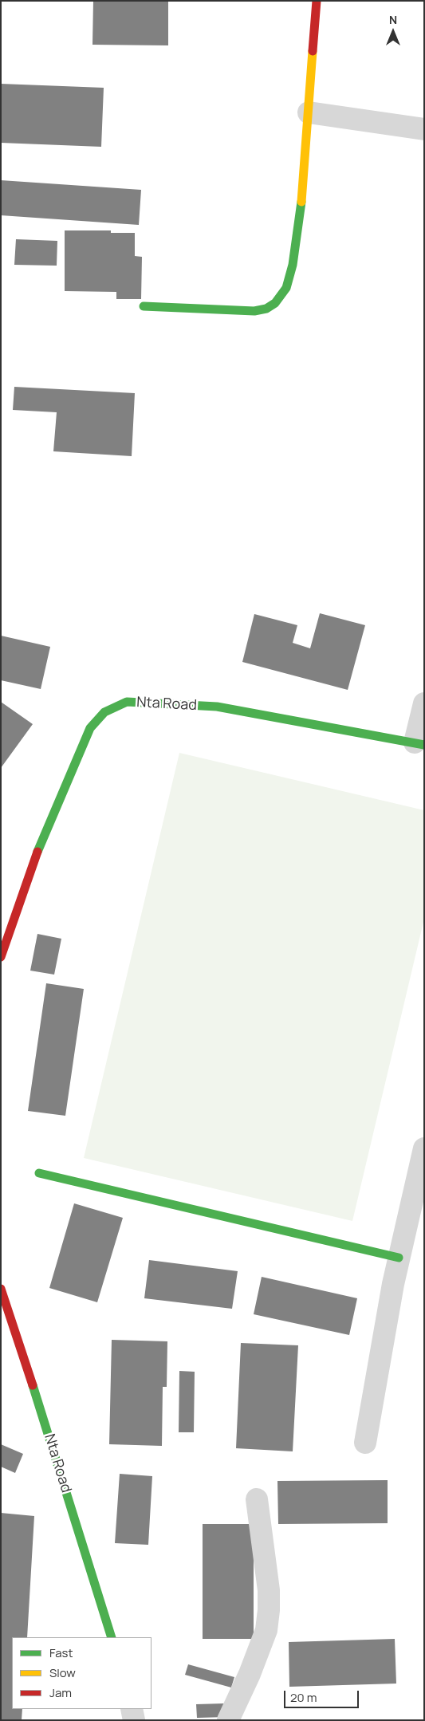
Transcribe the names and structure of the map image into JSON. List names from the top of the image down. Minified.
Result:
{"streets":{"street":["Nta Road"]},"legend":["Fast","Slow","Jam"],"scale_bar":"20 m","north":"top"}
